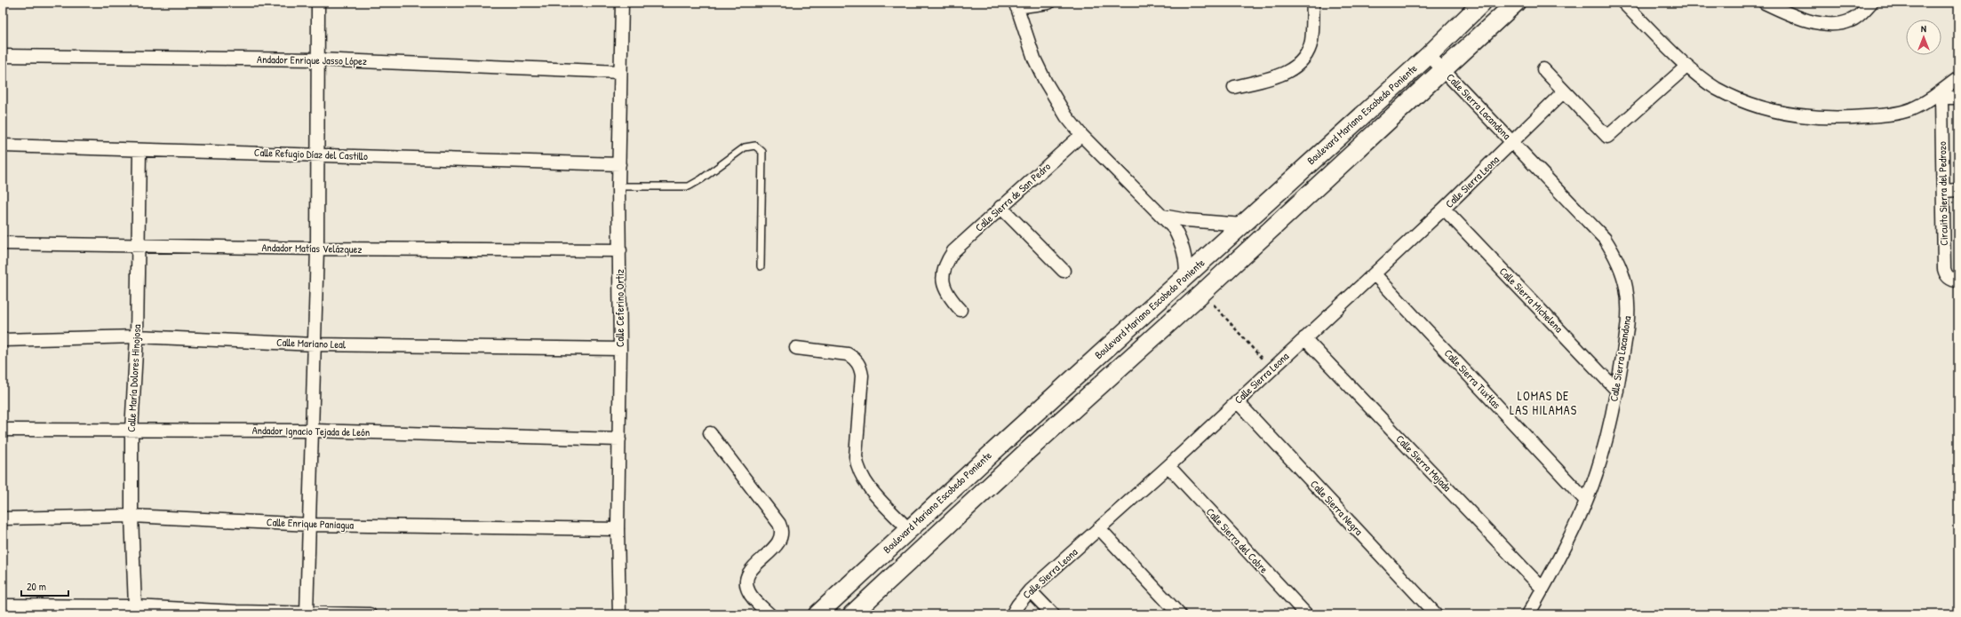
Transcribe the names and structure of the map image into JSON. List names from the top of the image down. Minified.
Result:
{"streets":{"street":["Andador Enrique Jasso López","Calle Sierra Lacandona","Boulevard Mariano Escobedo Poniente","Calle Refugio Díaz del Castillo","Calle Sierra Leona","Circuito Sierra del Pedrozo","Calle Sierra de San Pedro","Andador Matías Velázquez","Calle Sierra Michelena","Calle Ceferino Ortiz","Calle Mariano Leal","Calle María Dolores Hinojosa","Calle Sierra Tuxtlas","Andador Ignacio Tejada de León","Calle Sierra Mojada","Calle Sierra Negra","Calle Enrique Paniagua","Calle Sierra del Cobre"]},"crossings":[["Andador Enrique Jasso López","Calle Ceferino Ortiz"],["Calle Sierra Lacandona","Boulevard Mariano Escobedo Poniente"],["Calle Sierra Lacandona","Calle Sierra Leona"],["Calle Sierra Lacandona","Calle Sierra Michelena"],["Calle Sierra Lacandona","Calle Sierra Tuxtlas"],["Calle Sierra Lacandona","Calle Sierra Mojada"],["Calle Refugio Díaz del Castillo","Calle Ceferino Ortiz"],["Calle Refugio Díaz del Castillo","Calle María Dolores Hinojosa"],["Calle Sierra Leona","Calle Sierra Michelena"],["Calle Sierra Leona","Calle Sierra Tuxtlas"],["Calle Sierra Leona","Calle Sierra Mojada"],["Calle Sierra Leona","Calle Sierra Negra"],["Calle Sierra Leona","Calle Sierra del Cobre"],["Andador Matías Velázquez","Calle Ceferino Ortiz"],["Andador Matías Velázquez","Calle María Dolores Hinojosa"],["Calle Ceferino Ortiz","Calle Mariano Leal"],["Calle Ceferino Ortiz","Andador Ignacio Tejada de León"],["Calle Ceferino Ortiz","Calle Enrique Paniagua"],["Calle Mariano Leal","Calle María Dolores Hinojosa"],["Calle María Dolores Hinojosa","Andador Ignacio Tejada de León"],["Calle María Dolores Hinojosa","Calle Enrique Paniagua"]],"districts":["LOMAS DE LAS HILAMAS"],"scale_bar":"20 m","north":"top"}
